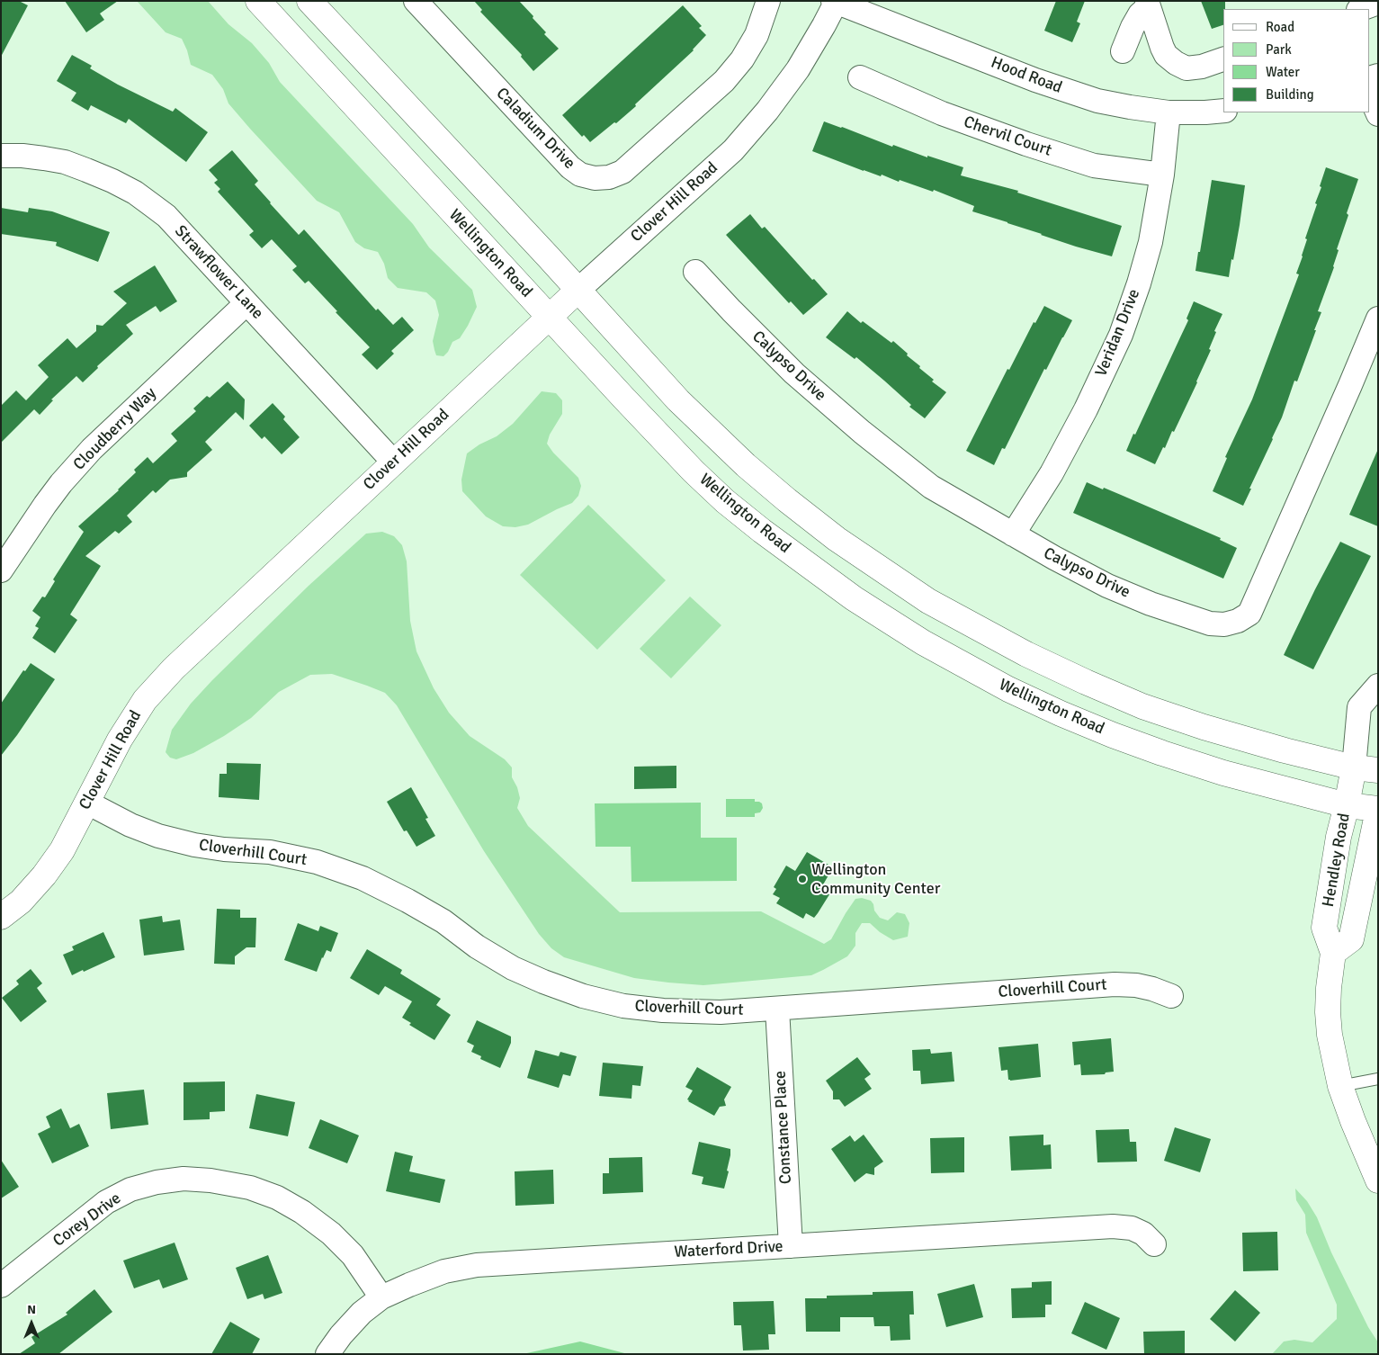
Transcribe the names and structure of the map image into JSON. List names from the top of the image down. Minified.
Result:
{"streets":{"main road":["Clover Hill Road","Wellington Road","Hendley Road"],"street":["Hood Road","Caladium Drive","Chervil Court","Strawflower Lane","Veridan Drive","Calypso Drive","Cloudberry Way","Cloverhill Court","Constance Place","Corey Drive","Waterford Drive"]},"crossings":[["Hood Road","Clover Hill Road"],["Hood Road","Veridan Drive"],["Chervil Court","Veridan Drive"],["Clover Hill Road","Wellington Road"],["Clover Hill Road","Strawflower Lane"],["Clover Hill Road","Cloverhill Court"],["Wellington Road","Hendley Road"],["Strawflower Lane","Cloudberry Way"],["Veridan Drive","Calypso Drive"],["Cloverhill Court","Constance Place"],["Constance Place","Waterford Drive"],["Corey Drive","Waterford Drive"]],"places":["Wellington Community Center"],"legend":["Road","Park","Water","Building"],"north":"top"}
